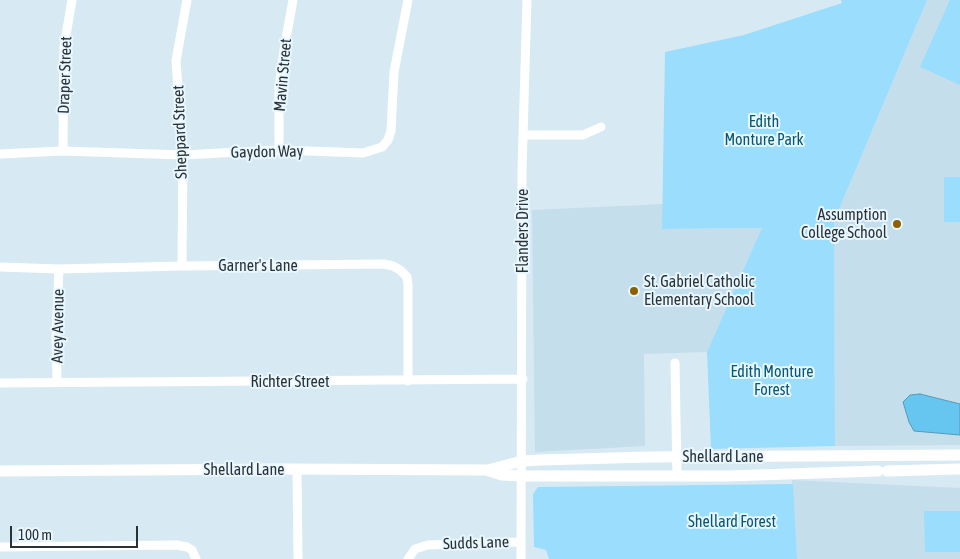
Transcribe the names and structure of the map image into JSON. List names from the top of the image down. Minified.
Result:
{"streets":{"main road":["Shellard Lane"],"street":["Draper Street","Mavin Street","Sheppard Street","Gaydon Way","Flanders Drive","Garner's Lane","Avey Avenue","Richter Street","Sudds Lane"]},"crossings":[["Draper Street","Gaydon Way"],["Mavin Street","Gaydon Way"],["Sheppard Street","Gaydon Way"],["Sheppard Street","Garner's Lane"],["Flanders Drive","Richter Street"],["Flanders Drive","Shellard Lane"],["Flanders Drive","Sudds Lane"],["Garner's Lane","Avey Avenue"],["Garner's Lane","Richter Street"],["Avey Avenue","Richter Street"]],"parks":["Edith Monture Park","Edith Monture Forest","Shellard Forest"],"places":["Assumption College School","St. Gabriel Catholic Elementary School"],"scale_bar":"100 m"}
